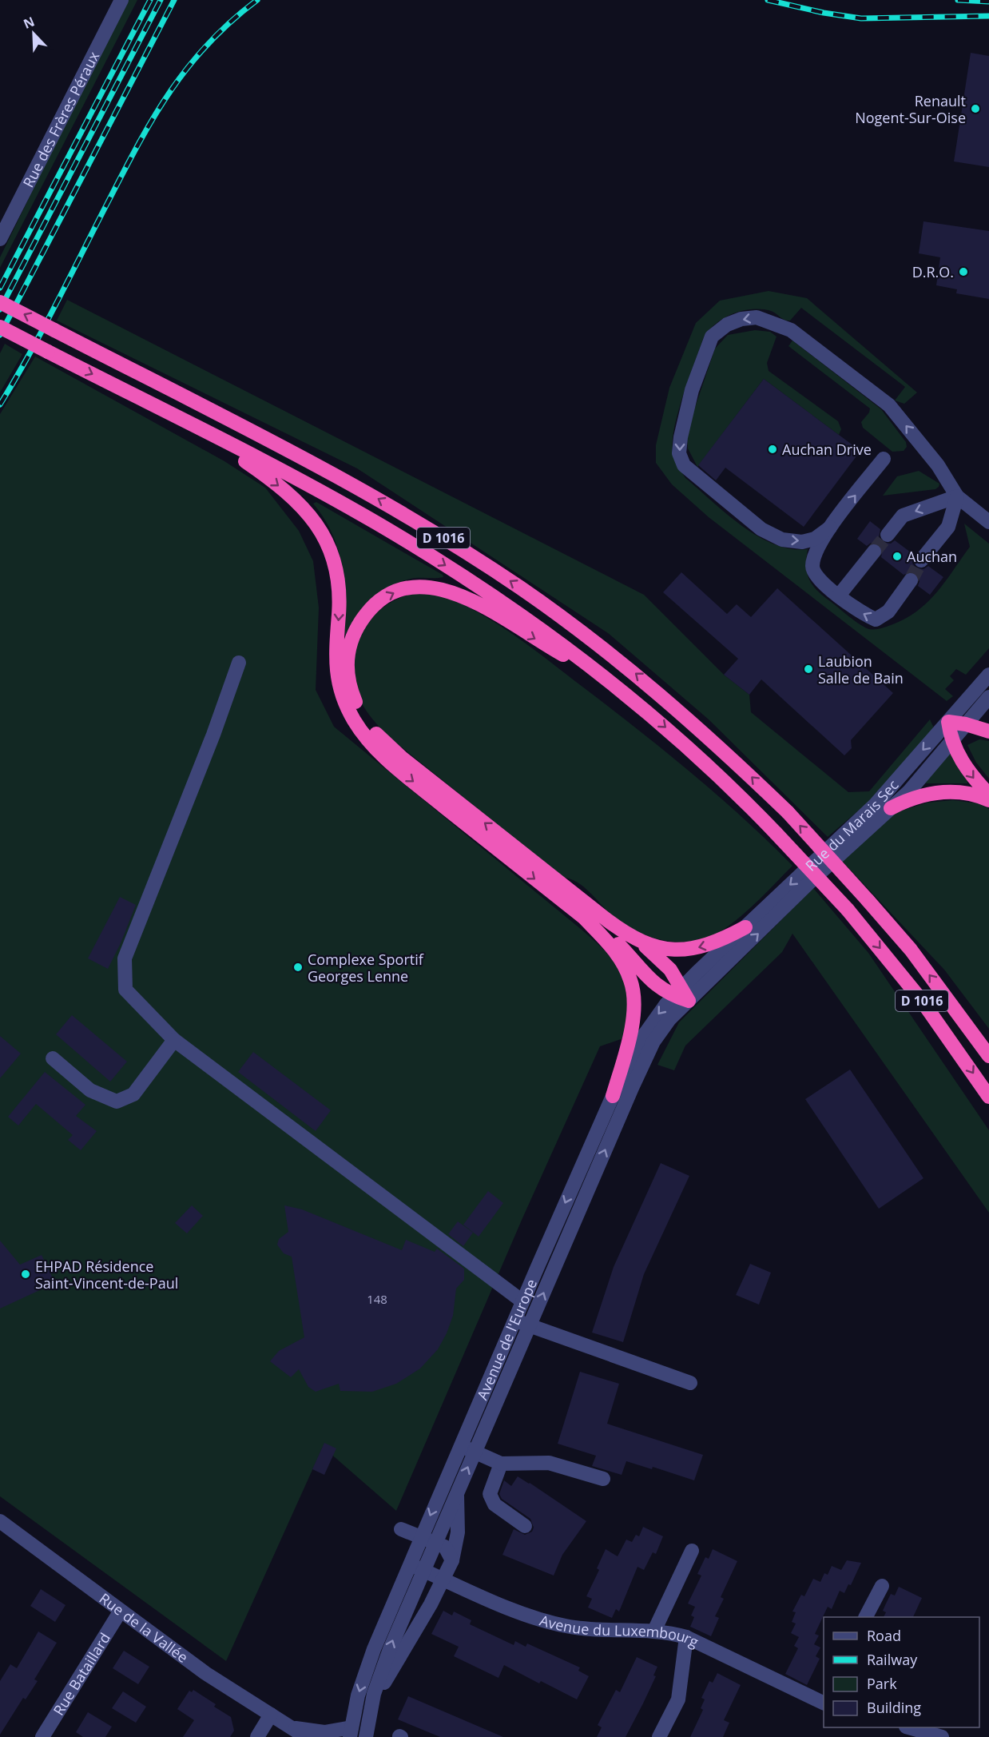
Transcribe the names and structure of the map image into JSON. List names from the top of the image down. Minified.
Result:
{"streets":{"highway":["D 1016"],"street":["Rue des Frères Péraux","Rue du Marais Sec","Avenue de l'Europe","Rue de la Vallée","Avenue du Luxembourg","Rue Bataillard"]},"crossings":[["D 1016","Rue du Marais Sec"],["D 1016","Avenue de l'Europe"],["Rue du Marais Sec","Avenue de l'Europe"],["Avenue de l'Europe","Rue de la Vallée"],["Avenue de l'Europe","Avenue du Luxembourg"],["Rue de la Vallée","Rue Bataillard"]],"places":["Renault Nogent-Sur-Oise","D.R.O.","Auchan Drive","Auchan","Laubion Salle de Bain","Complexe Sportif Georges Lenne","EHPAD Résidence Saint-Vincent-de-Paul"],"house_numbers":["148"],"legend":["Road","Railway","Park","Building"],"north":"top left"}
